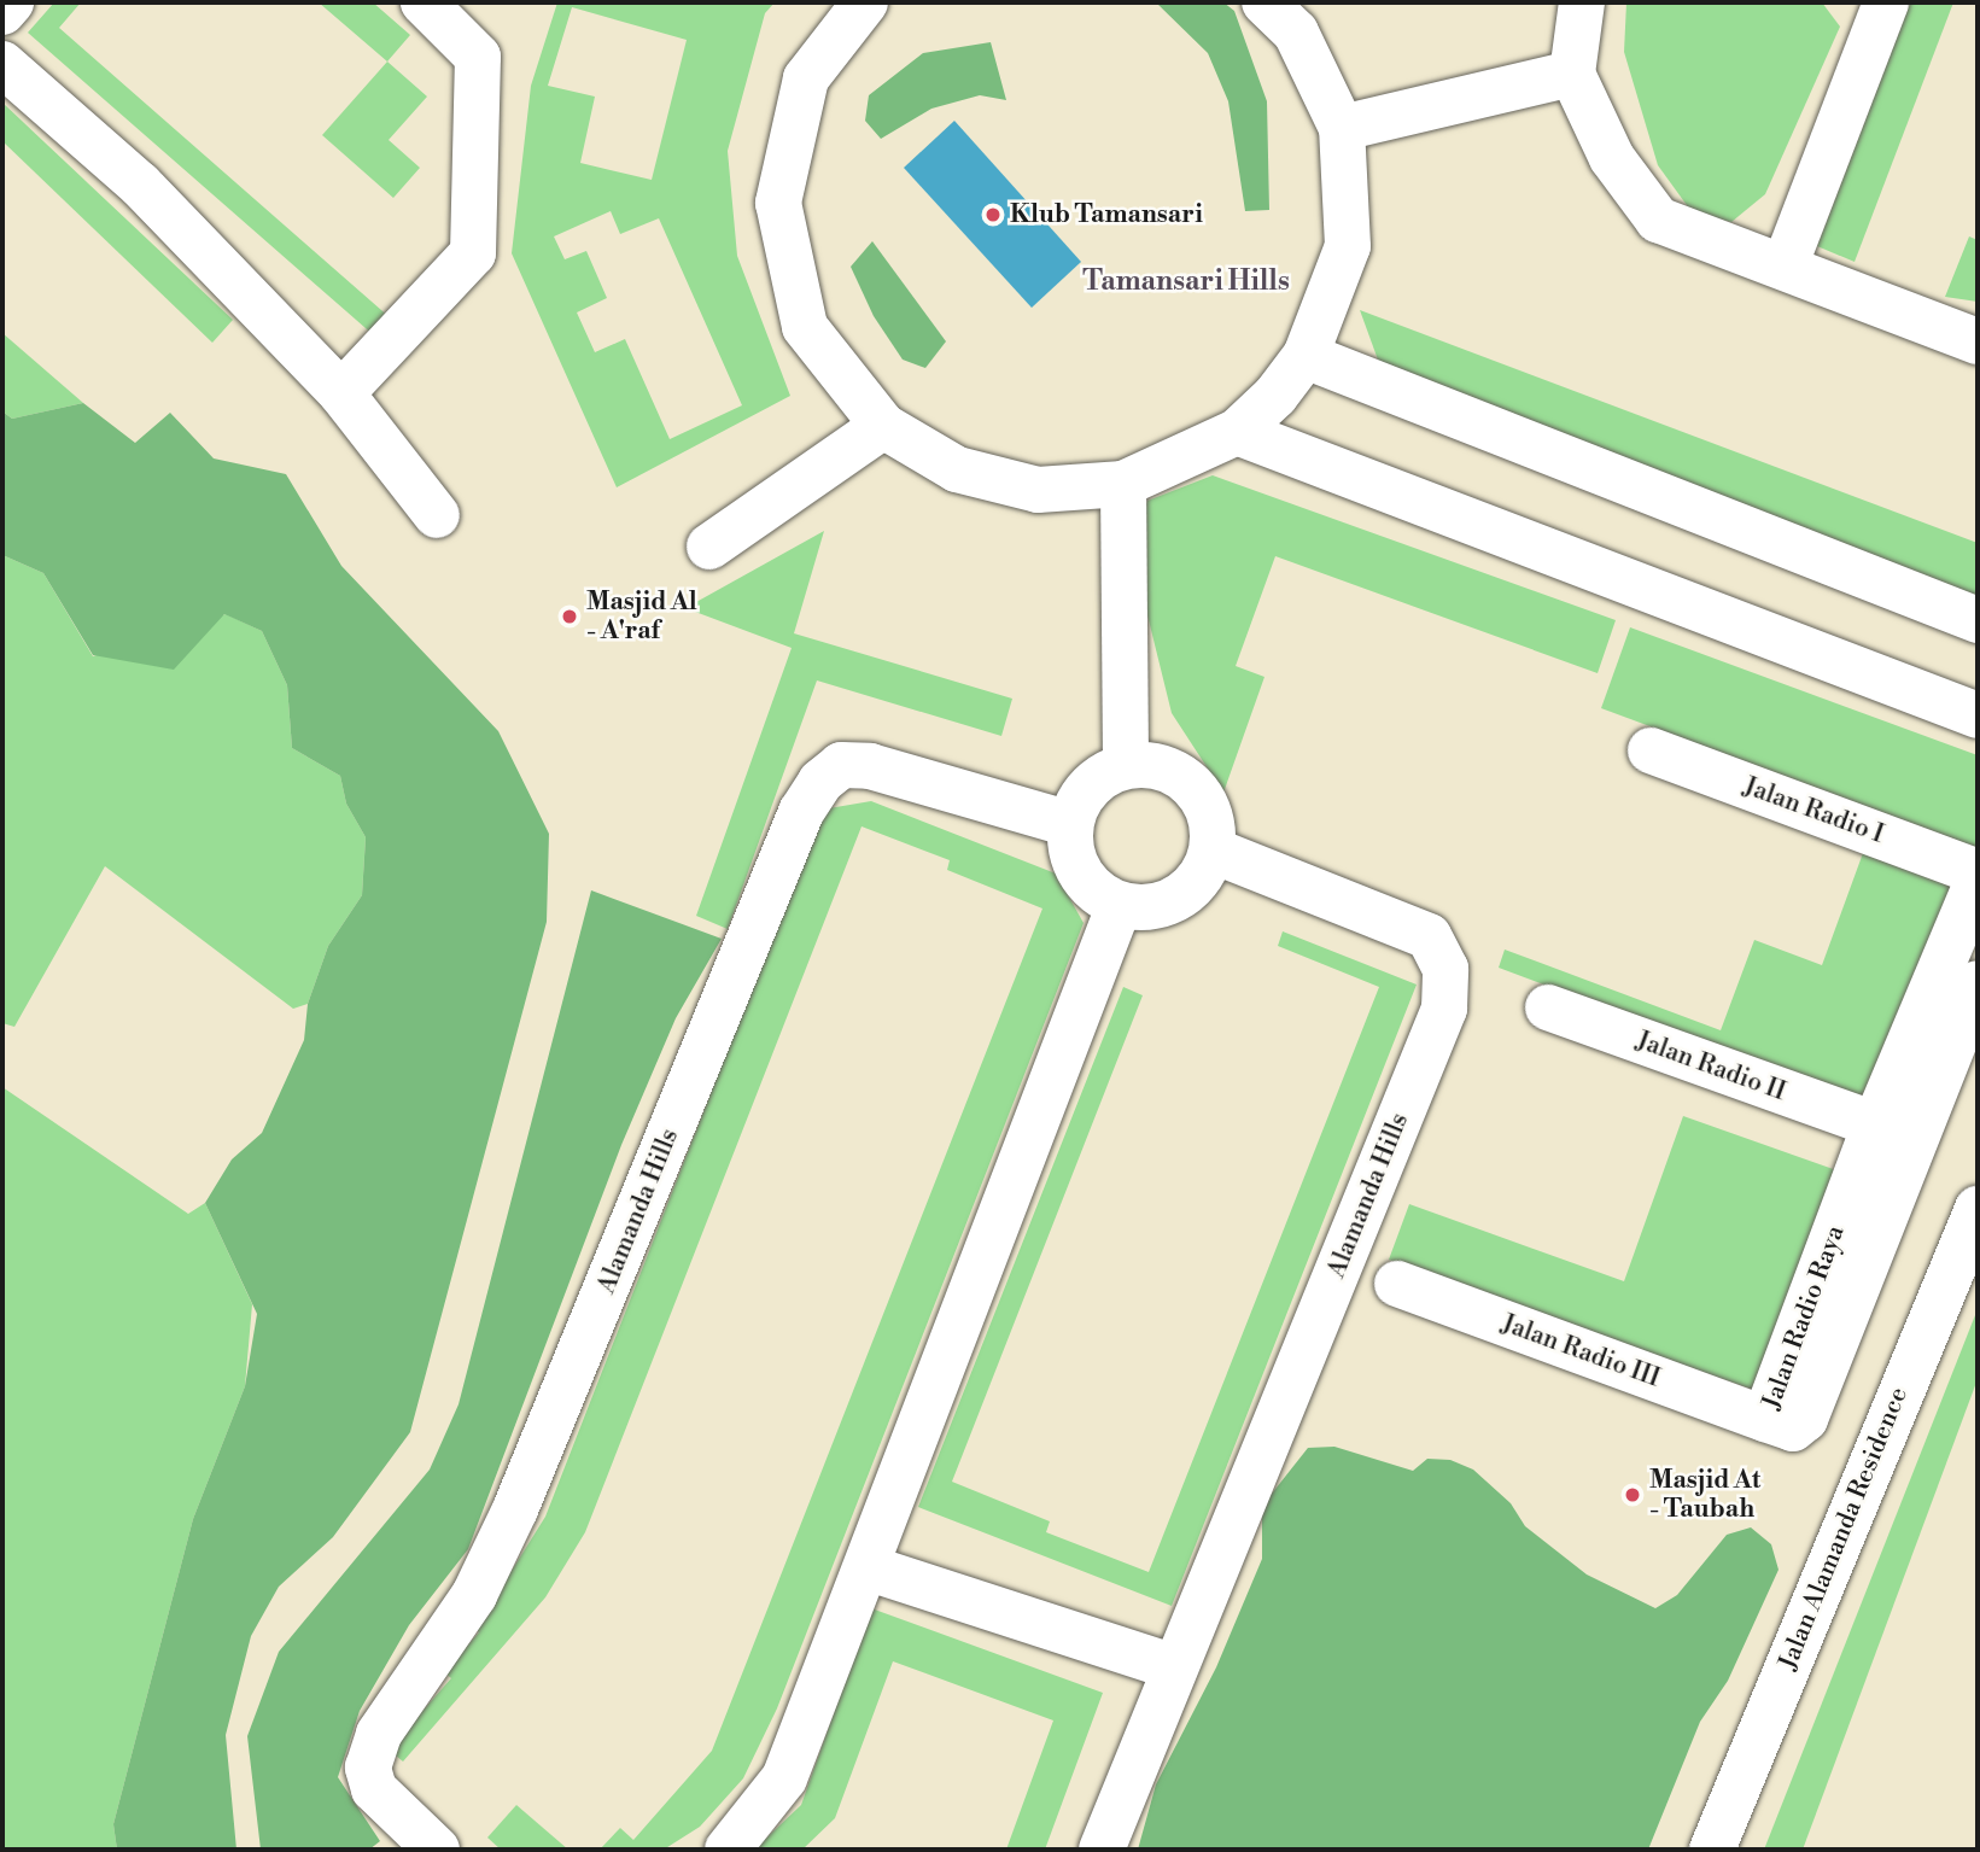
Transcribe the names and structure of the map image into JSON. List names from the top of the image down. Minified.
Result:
{"streets":{"street":["Jalan Radio I","Jalan Radio II","Alamanda Hills","Jalan Radio Raya","Jalan Radio III","Jalan Alamanda Residence"]},"crossings":[["Jalan Radio II","Jalan Radio Raya"],["Jalan Radio Raya","Jalan Radio III"]],"districts":["Tamansari Hills"],"places":["Klub Tamansari","Masjid Al - A'raf","Masjid At - Taubah"]}
